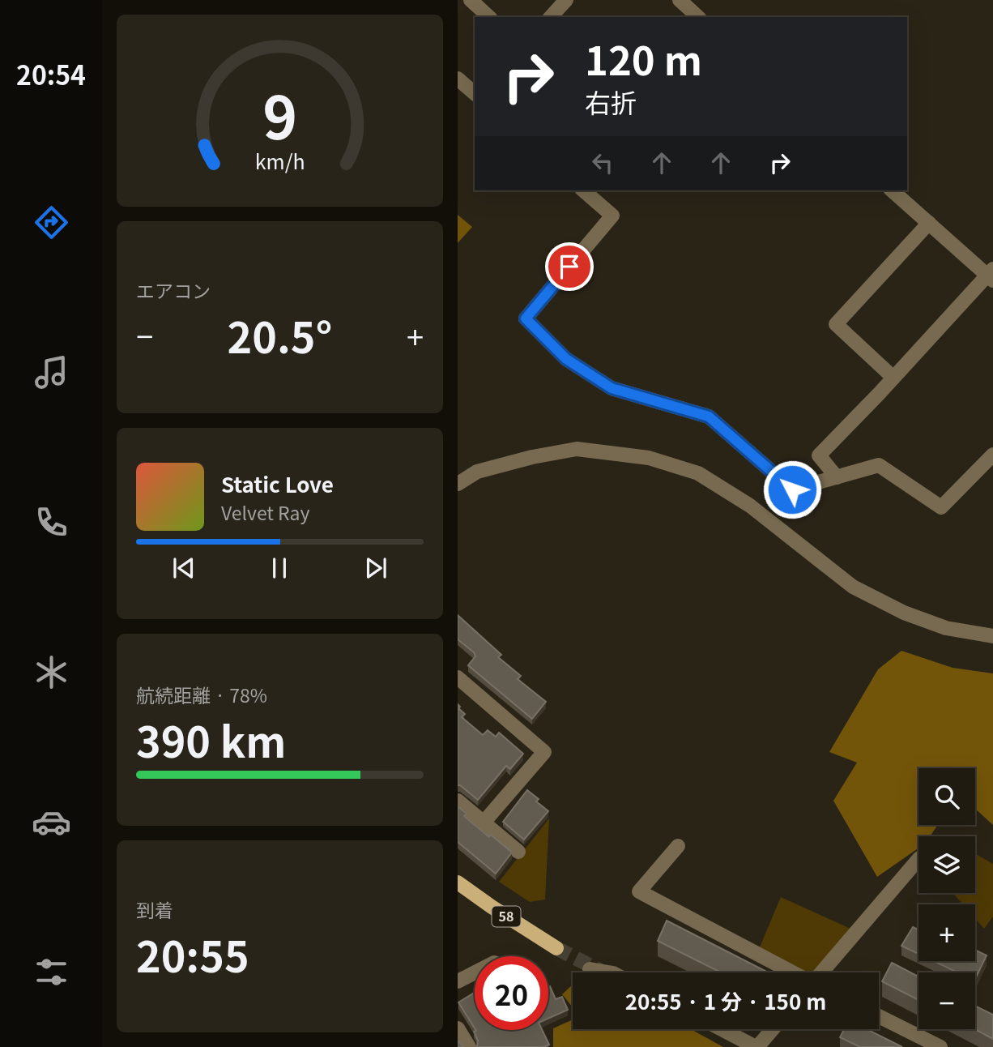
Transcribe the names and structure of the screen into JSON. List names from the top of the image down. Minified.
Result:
{"streets":{"main road":["58"]},"page":{"tabs":"20:54","turn":["120 m","右折"],"tile":["エアコン",["航続距離 · 78%","390 km"],["到着","20:55"]],"heat":["−","20.5°","+"],"song":["Static Love","Velvet Ray"],"map_buttons":["+","−"],"limit":"20","trip":"20:55 · 1 分 · 150 m","gauge":["9","km/h"]}}
